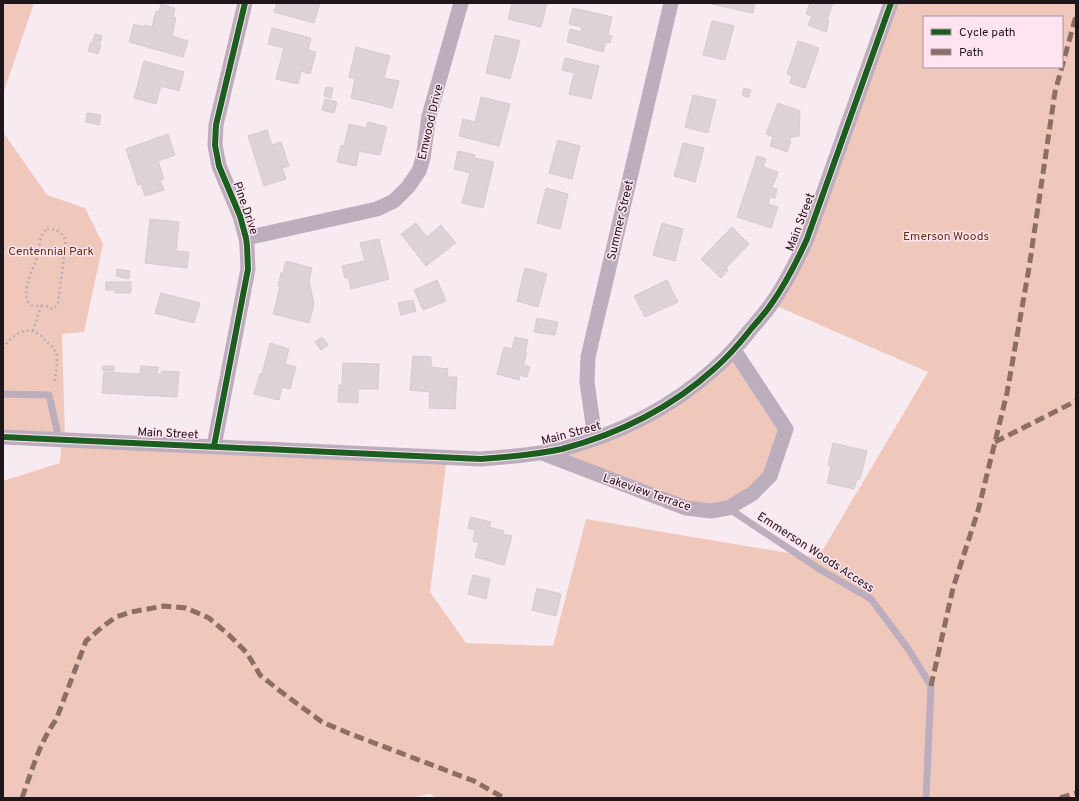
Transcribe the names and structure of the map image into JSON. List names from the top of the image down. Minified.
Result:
{"streets":{"street":["Emwood Drive","Pine Drive","Summer Street","Main Street","Lakeview Terrace"],"lane":["Emmerson Woods Access"]},"crossings":[["Emwood Drive","Pine Drive"],["Pine Drive","Main Street"],["Summer Street","Main Street"],["Main Street","Lakeview Terrace"],["Lakeview Terrace","Emmerson Woods Access"]],"parks":["Emerson Woods","Centennial Park"],"legend":["Cycle path","Path"]}
